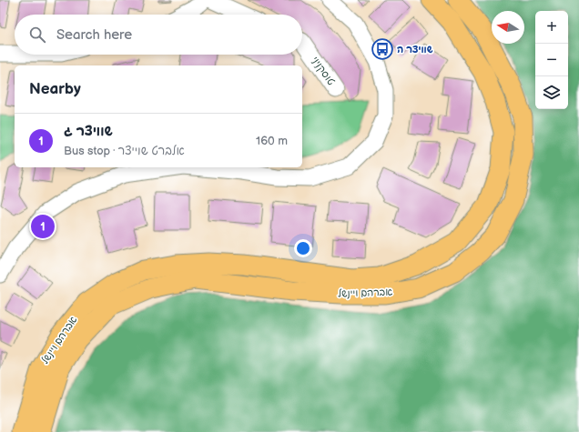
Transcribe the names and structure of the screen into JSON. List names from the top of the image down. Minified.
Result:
{"streets":{"main road":["אברהם ויינשל"],"street":["טוסקניני"]},"places":{"bus stop":["שוויצר ה"]},"north":"left","page":{"map_buttons":["+","−"],"search":"Search here","heading":"Nearby","list":[{"mark":"1","name":"שוויצר ג","note":"Bus stop · אלברט שוייצר","value":"160 m"}],"pins":"1"}}
